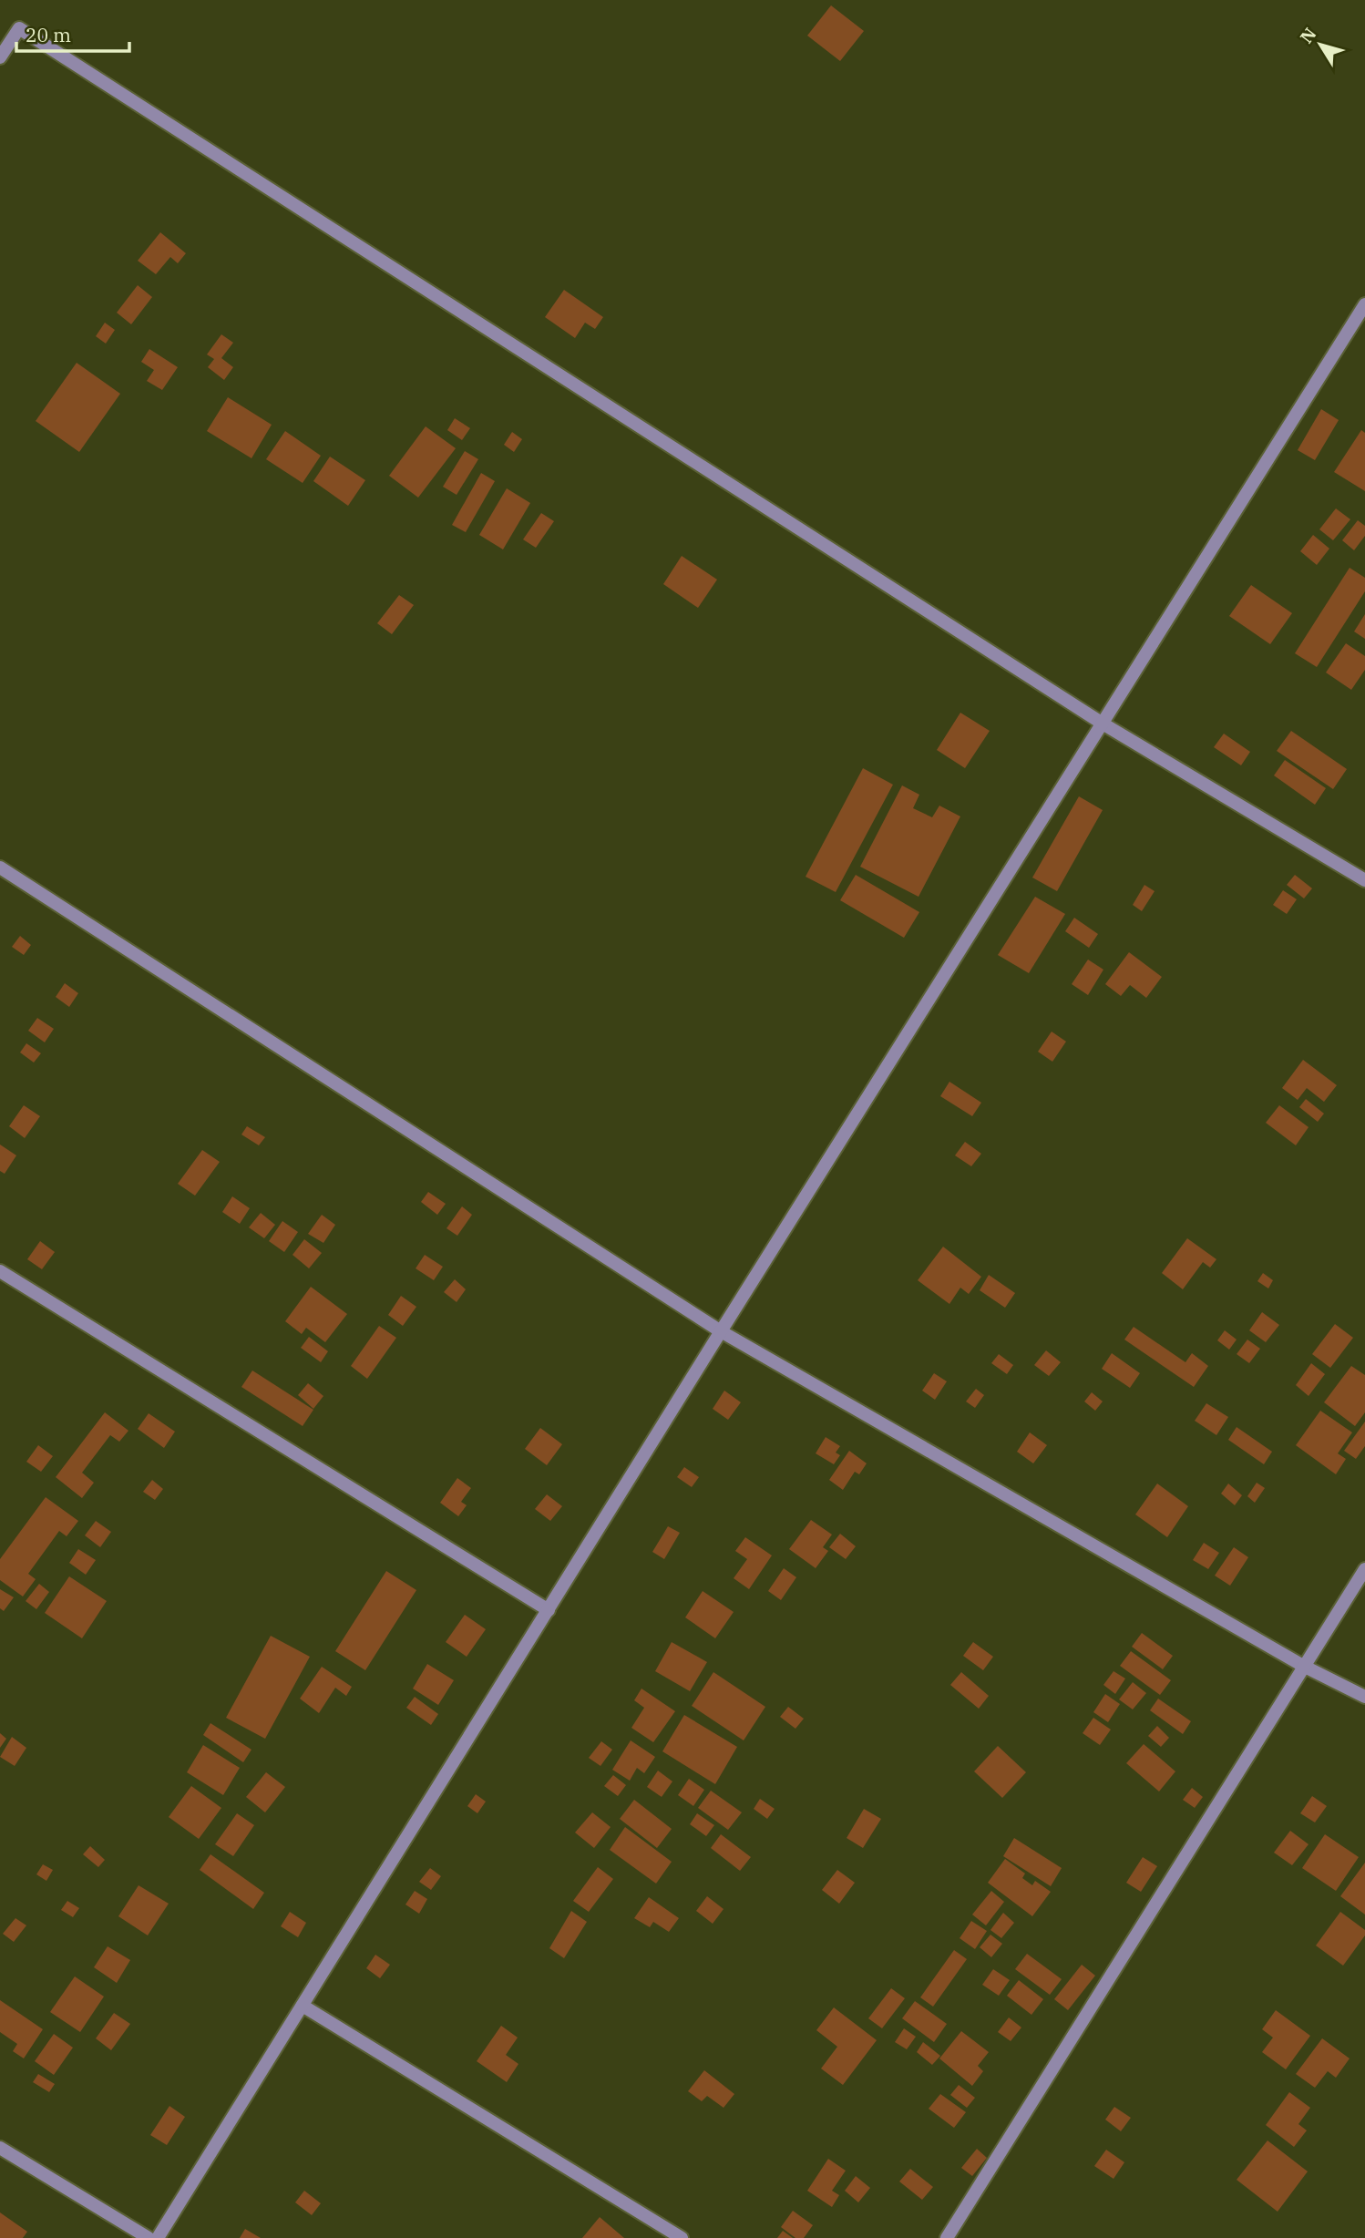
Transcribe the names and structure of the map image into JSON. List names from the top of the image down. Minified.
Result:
{"scale_bar":"20 m","north":"top left"}
